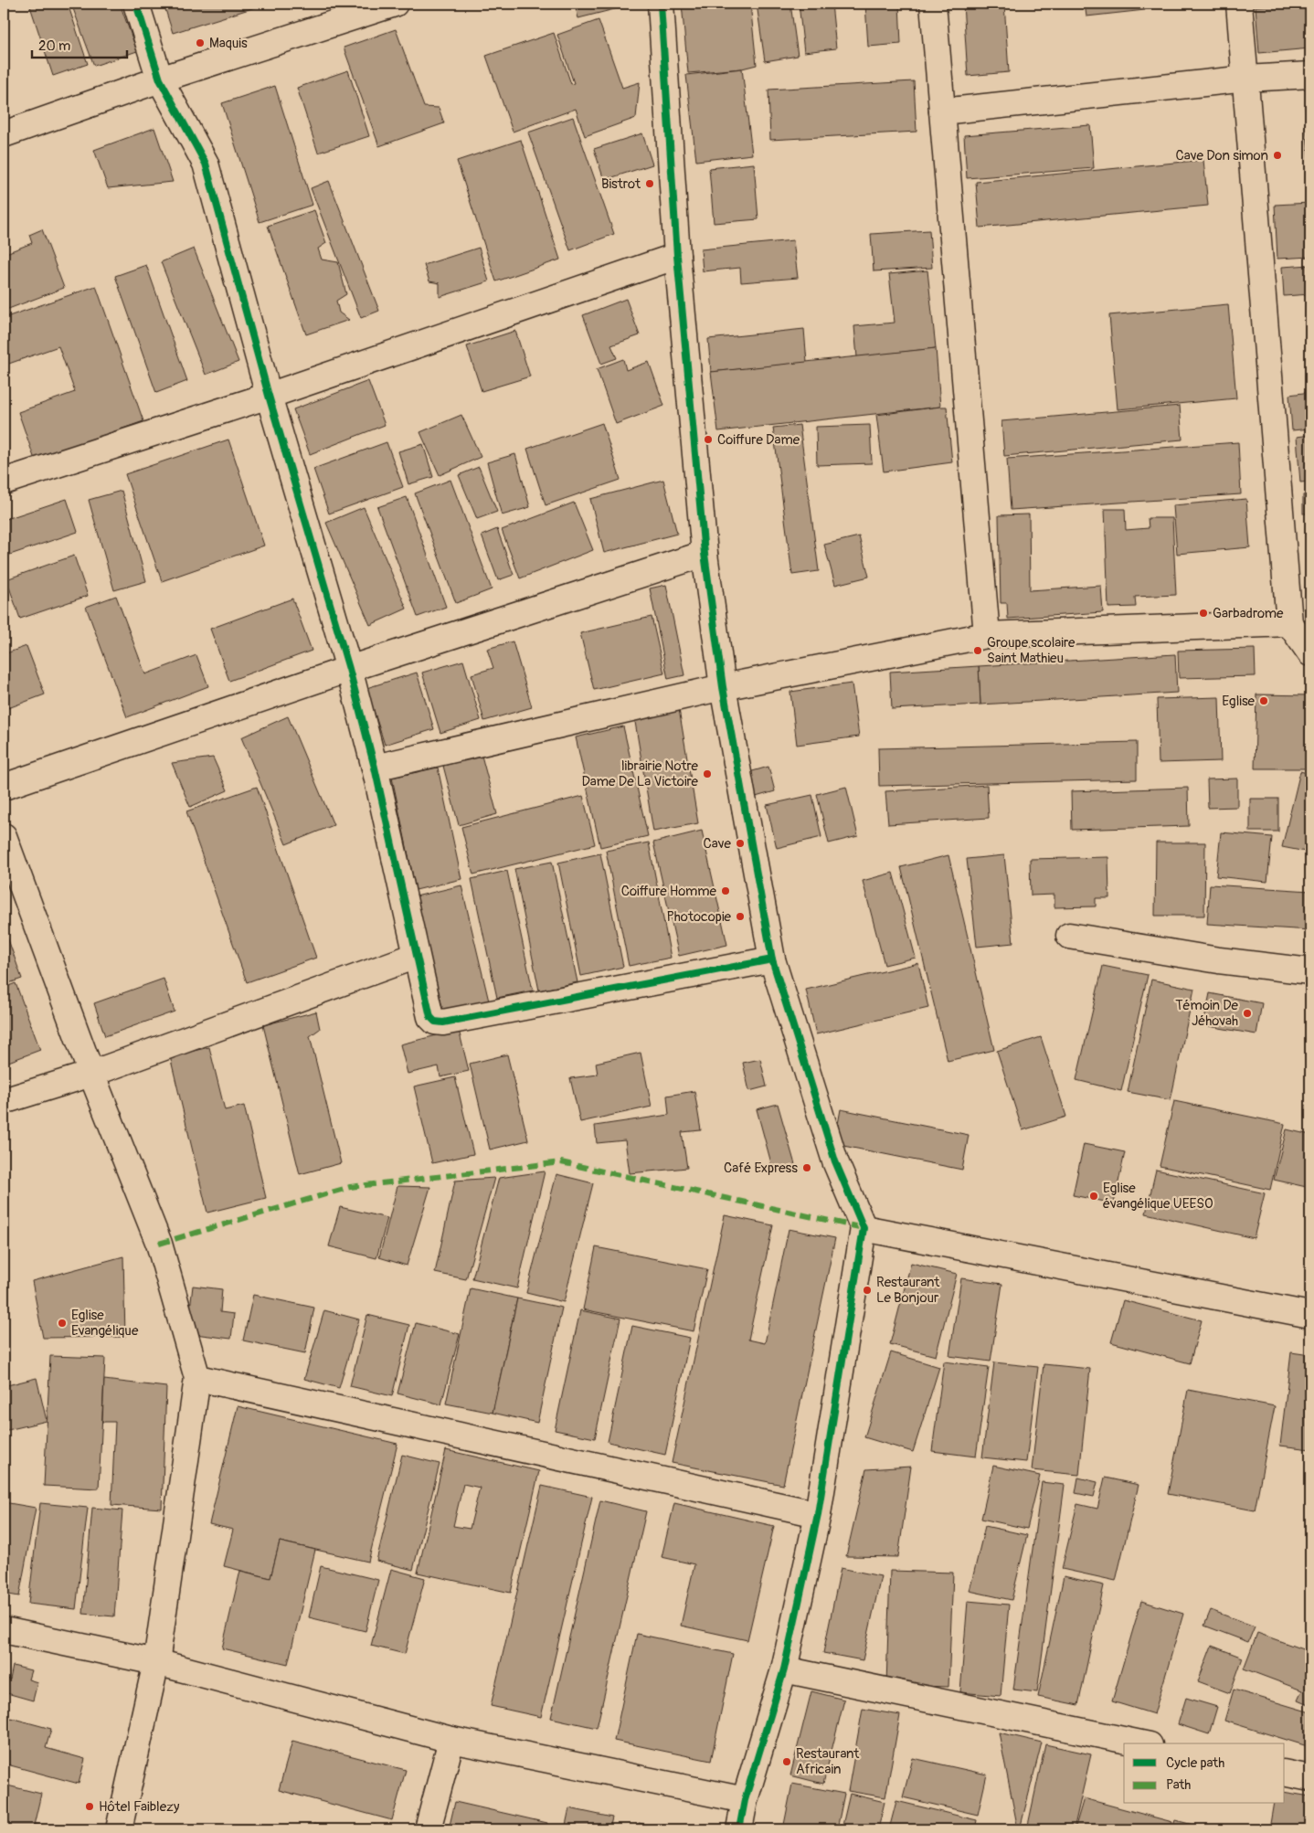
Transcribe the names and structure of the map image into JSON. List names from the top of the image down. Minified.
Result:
{"places":["Maquis","Cave Don simon","Bistrot","Coiffure Dame","Garbadrome","Groupe scolaire Saint Mathieu","Eglise","librairie Notre Dame De La Victoire","Cave","Coiffure Homme","Photocopie","Témoin De Jéhovah","Café Express","Eglise évangélique UEESO","Restaurant Le Bonjour","Eglise Evangélique","Restaurant Africain","Hôtel Faiblezy"],"legend":["Cycle path","Path"],"scale_bar":"20 m"}
